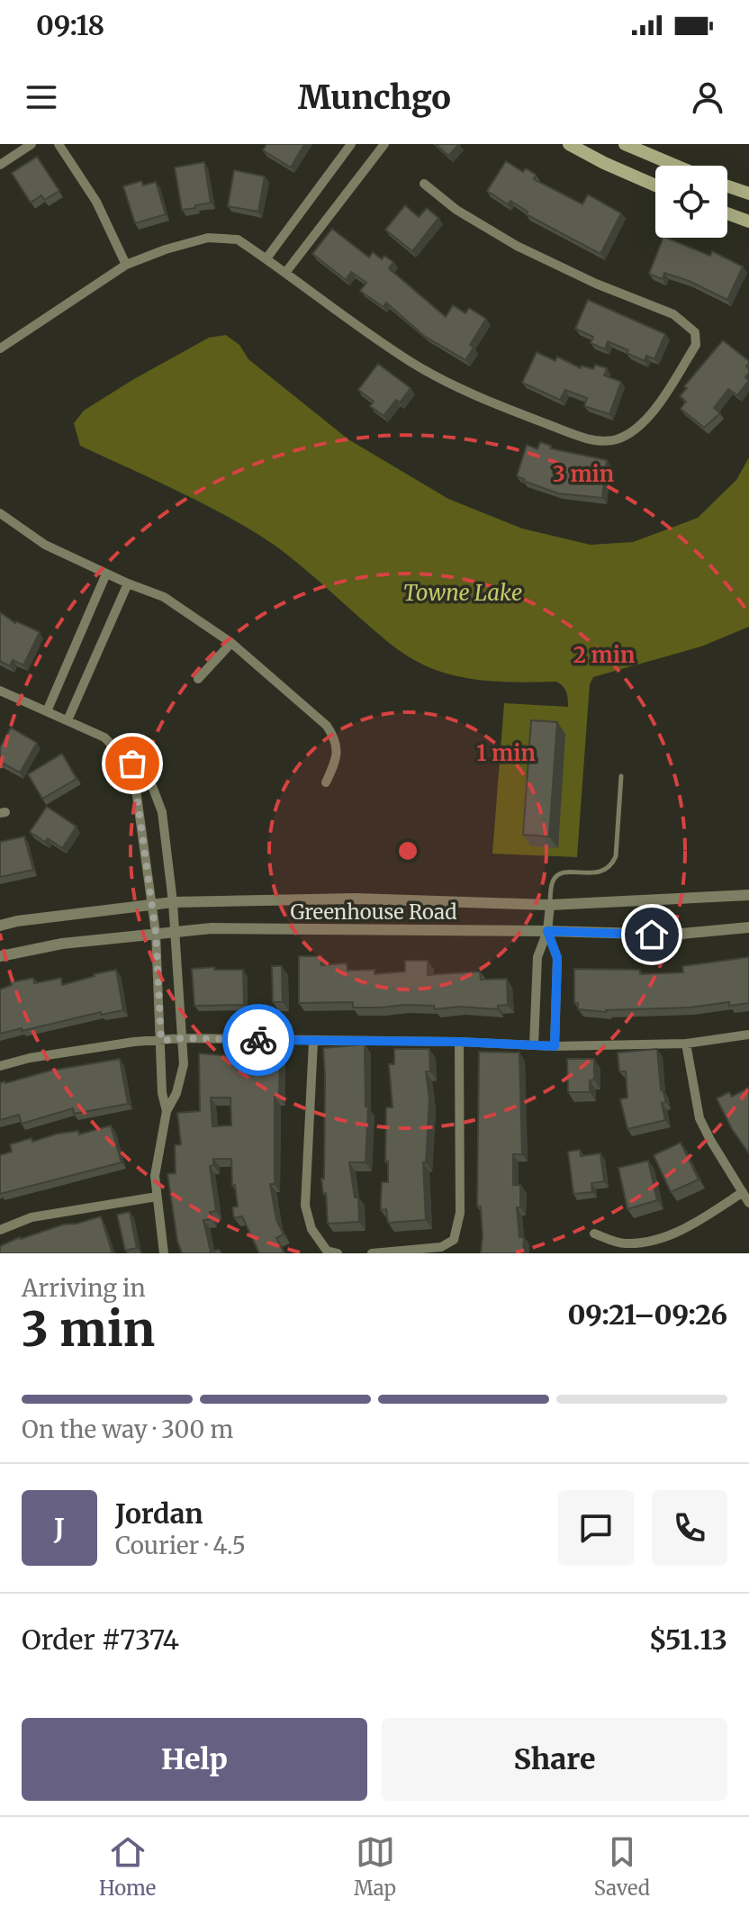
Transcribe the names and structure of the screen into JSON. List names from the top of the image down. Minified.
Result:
{"streets":{"street":["Greenhouse Road"]},"water":["Towne Lake"],"page":{"status":"09:18","header":"Munchgo","heading":["3 min","Arriving in","09:21–09:26"],"panel":["Jordan","Courier · 4.5","Order #7374","$51.13"],"bar":"On the way · 300 m","round":"J","buttons":["Help","Share"],"tabs":["Home","Map","Saved"]},"rings":["3 min","2 min","1 min"]}
